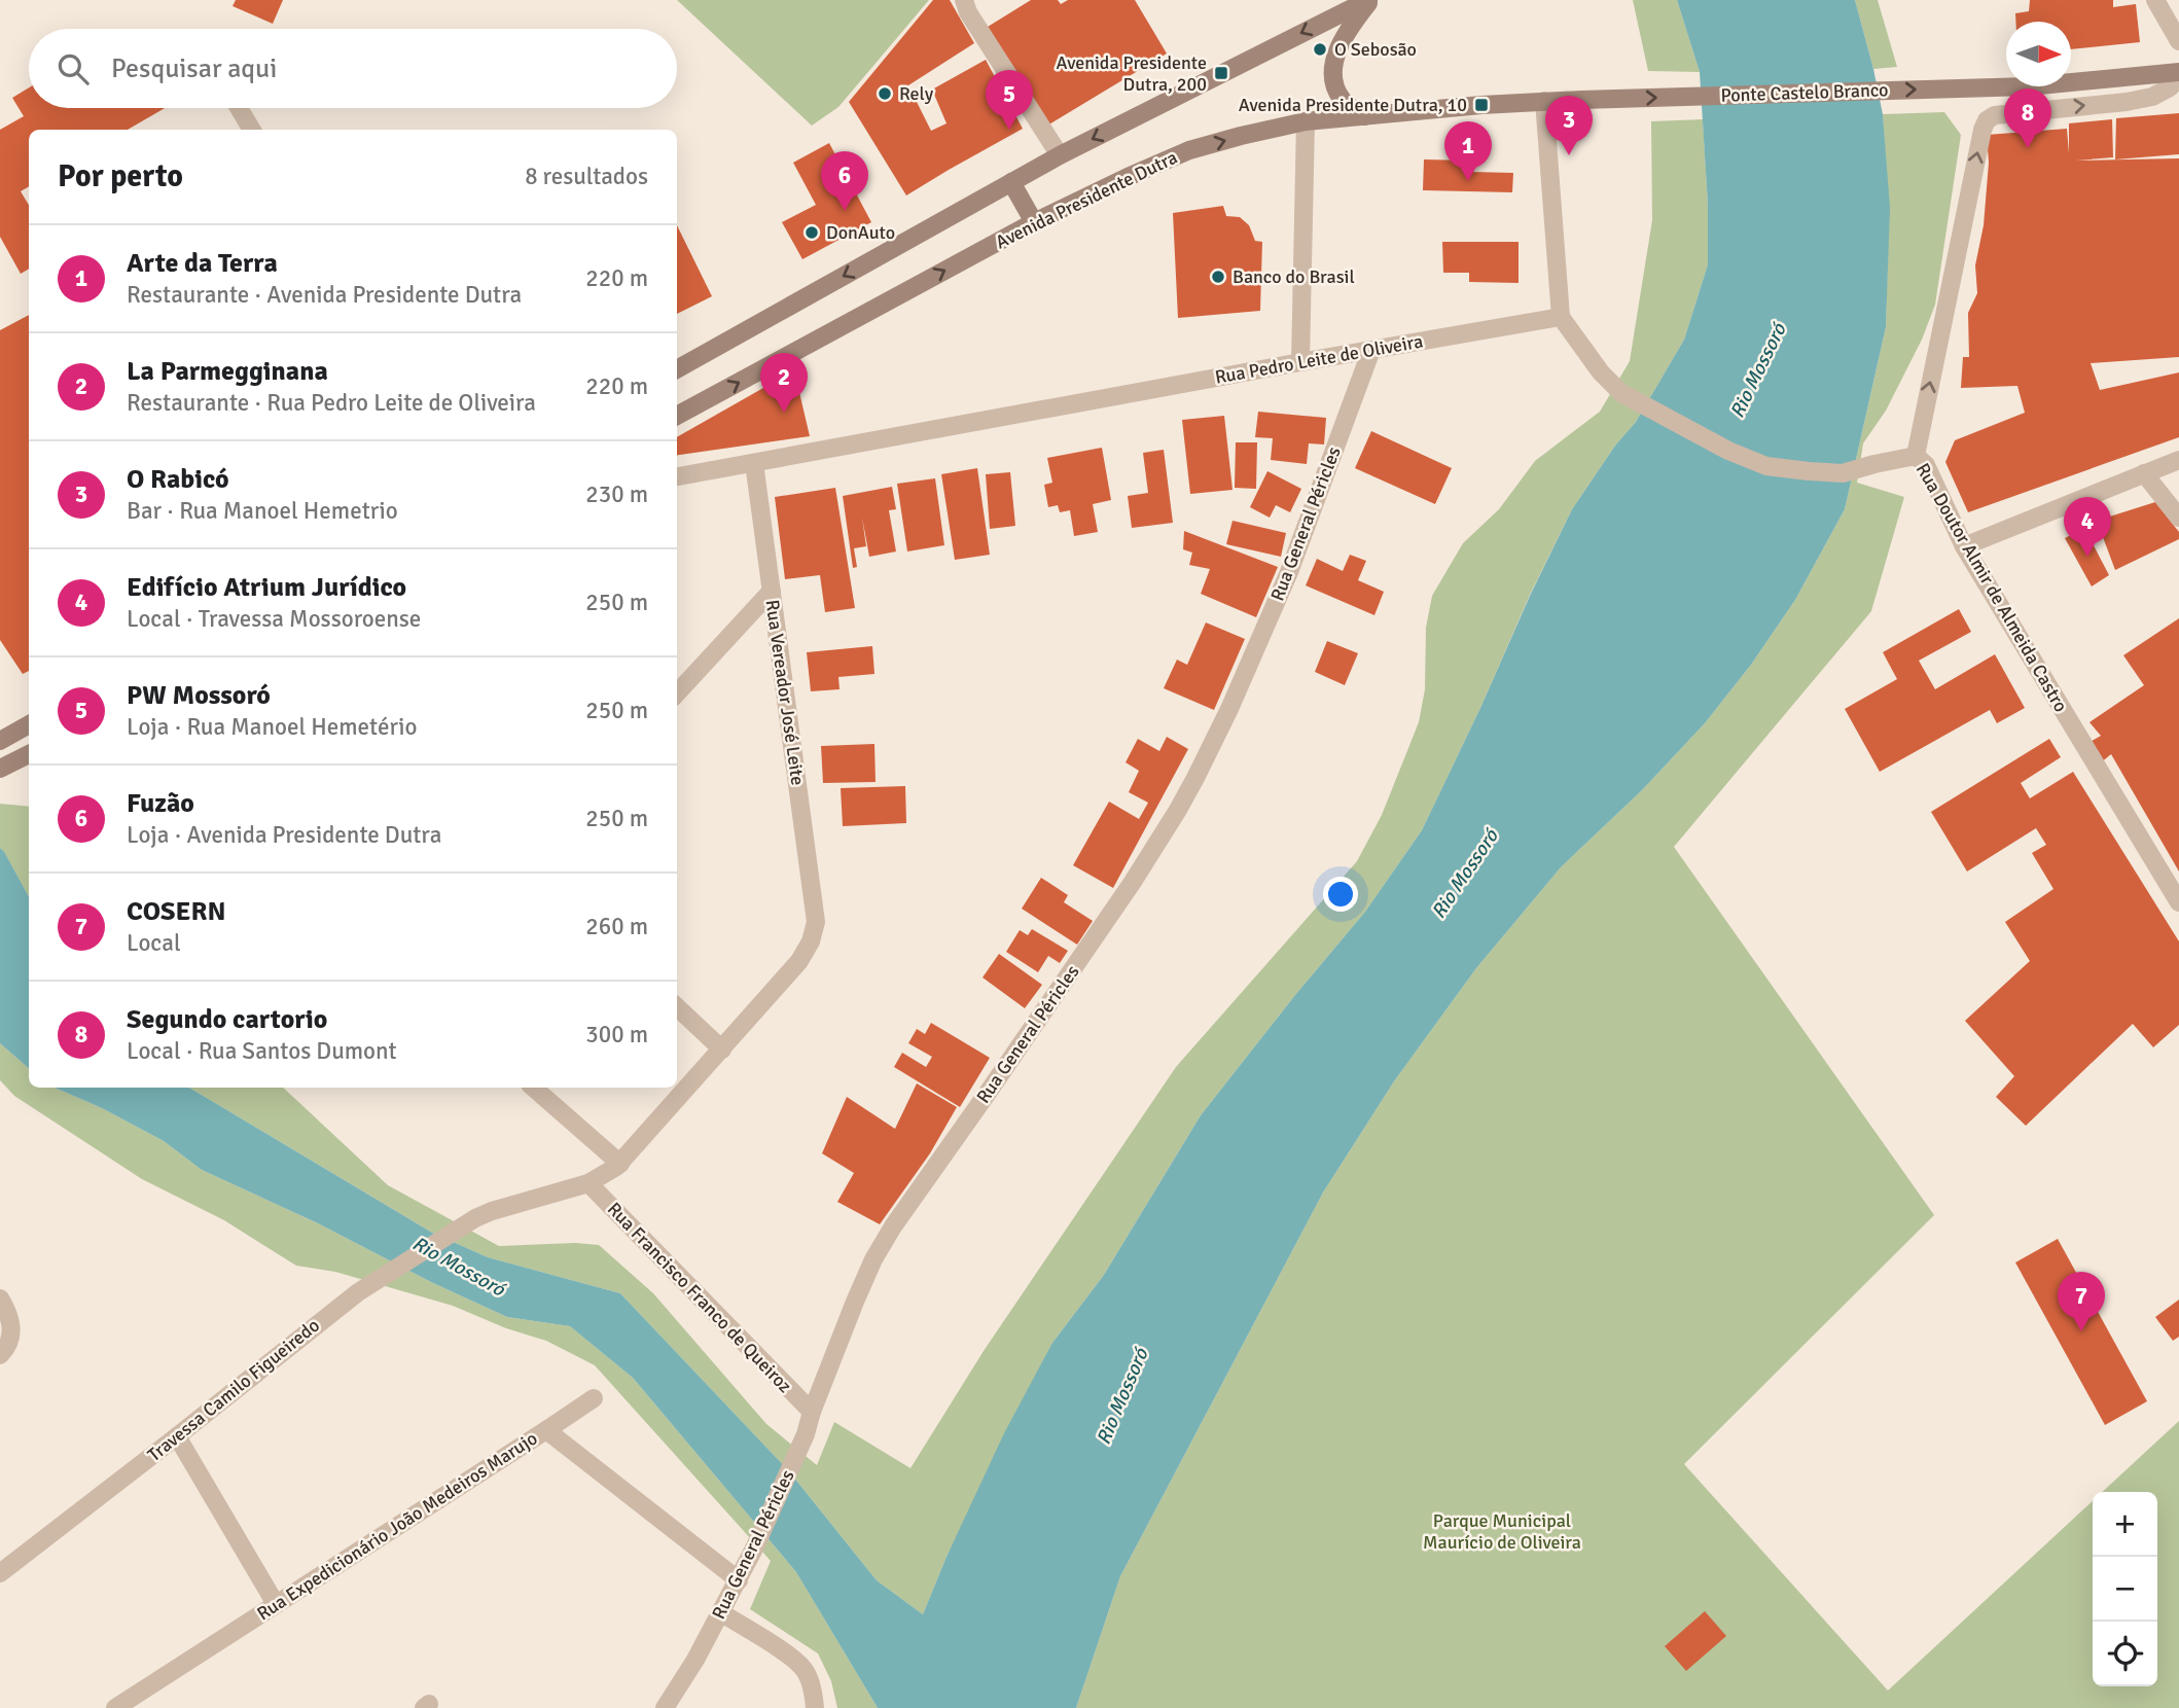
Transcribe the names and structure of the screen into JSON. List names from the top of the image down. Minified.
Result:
{"streets":{"main road":["Ponte Castelo Branco","Avenida Presidente Dutra"],"street":["Rua Pedro Leite de Oliveira","Rua General Péricles","Rua Doutor Almir de Almeida Castro","Rua Vereador José Leite","Rua Francisco Franco de Queiroz","Travessa Camilo Figueiredo","Rua Expedicionário João Medeiros Marujo"]},"crossings":[["Ponte Castelo Branco","Avenida Presidente Dutra"],["Ponte Castelo Branco","Rua Doutor Almir de Almeida Castro"],["Rua Pedro Leite de Oliveira","Rua General Péricles"],["Rua Pedro Leite de Oliveira","Rua Vereador José Leite"],["Rua General Péricles","Rua Francisco Franco de Queiroz"],["Rua General Péricles","Rua Expedicionário João Medeiros Marujo"],["Rua Vereador José Leite","Travessa Camilo Figueiredo"],["Rua Francisco Franco de Queiroz","Travessa Camilo Figueiredo"]],"one_way":["Ponte Castelo Branco","Rua Doutor Almir de Almeida Castro"],"water":["Rio Mossoró"],"parks":["Parque Municipal Maurício de Oliveira"],"places":{"other":["O Sebosão","Rely","DonAuto","Banco do Brasil"],"transit":["Avenida Presidente Dutra, 200","Avenida Presidente Dutra, 10"]},"north":"right","page":{"search":"Pesquisar aqui","pins":["5","8","3","1","6","2","4","7"],"heading":["Por perto","8 resultados"],"list":[{"mark":"1","name":"Arte da Terra","note":"Restaurante · Avenida Presidente Dutra","value":"220 m"},{"mark":"2","name":"La Parmegginana","note":"Restaurante · Rua Pedro Leite de Oliveira","value":"220 m"},{"mark":"3","name":"O Rabicó","note":"Bar · Rua Manoel Hemetrio","value":"230 m"},{"mark":"4","name":"Edifício Atrium Jurídico","note":"Local · Travessa Mossoroense","value":"250 m"},{"mark":"5","name":"PW Mossoró","note":"Loja · Rua Manoel Hemetério","value":"250 m"},{"mark":"6","name":"Fuzão","note":"Loja · Avenida Presidente Dutra","value":"250 m"},{"mark":"7","name":"COSERN","note":"Local","value":"260 m"},{"mark":"8","name":"Segundo cartorio","note":"Local · Rua Santos Dumont","value":"300 m"}],"map_buttons":["+","−"]}}
